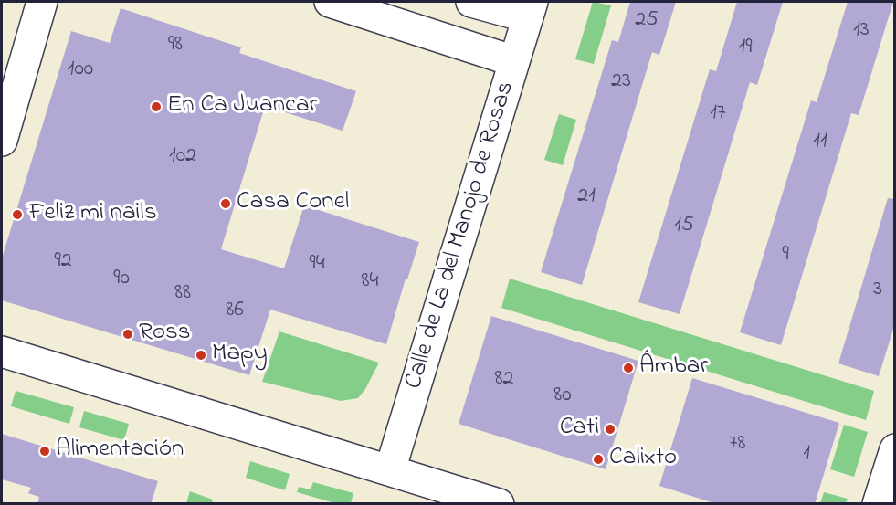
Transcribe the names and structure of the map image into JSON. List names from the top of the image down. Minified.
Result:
{"streets":{"street":["Calle de La del Manojo de Rosas"]},"places":["En Ca Juancar","Casa Conel","Feliz mi nails","Ross","Mapy","Ámbar","Cati","Alimentación","Calixto"],"house_numbers":["25","13","98","19","100","23","17","11","102","21","15","9","92","94","90","84","3","88","86","82","80","78","1"]}
